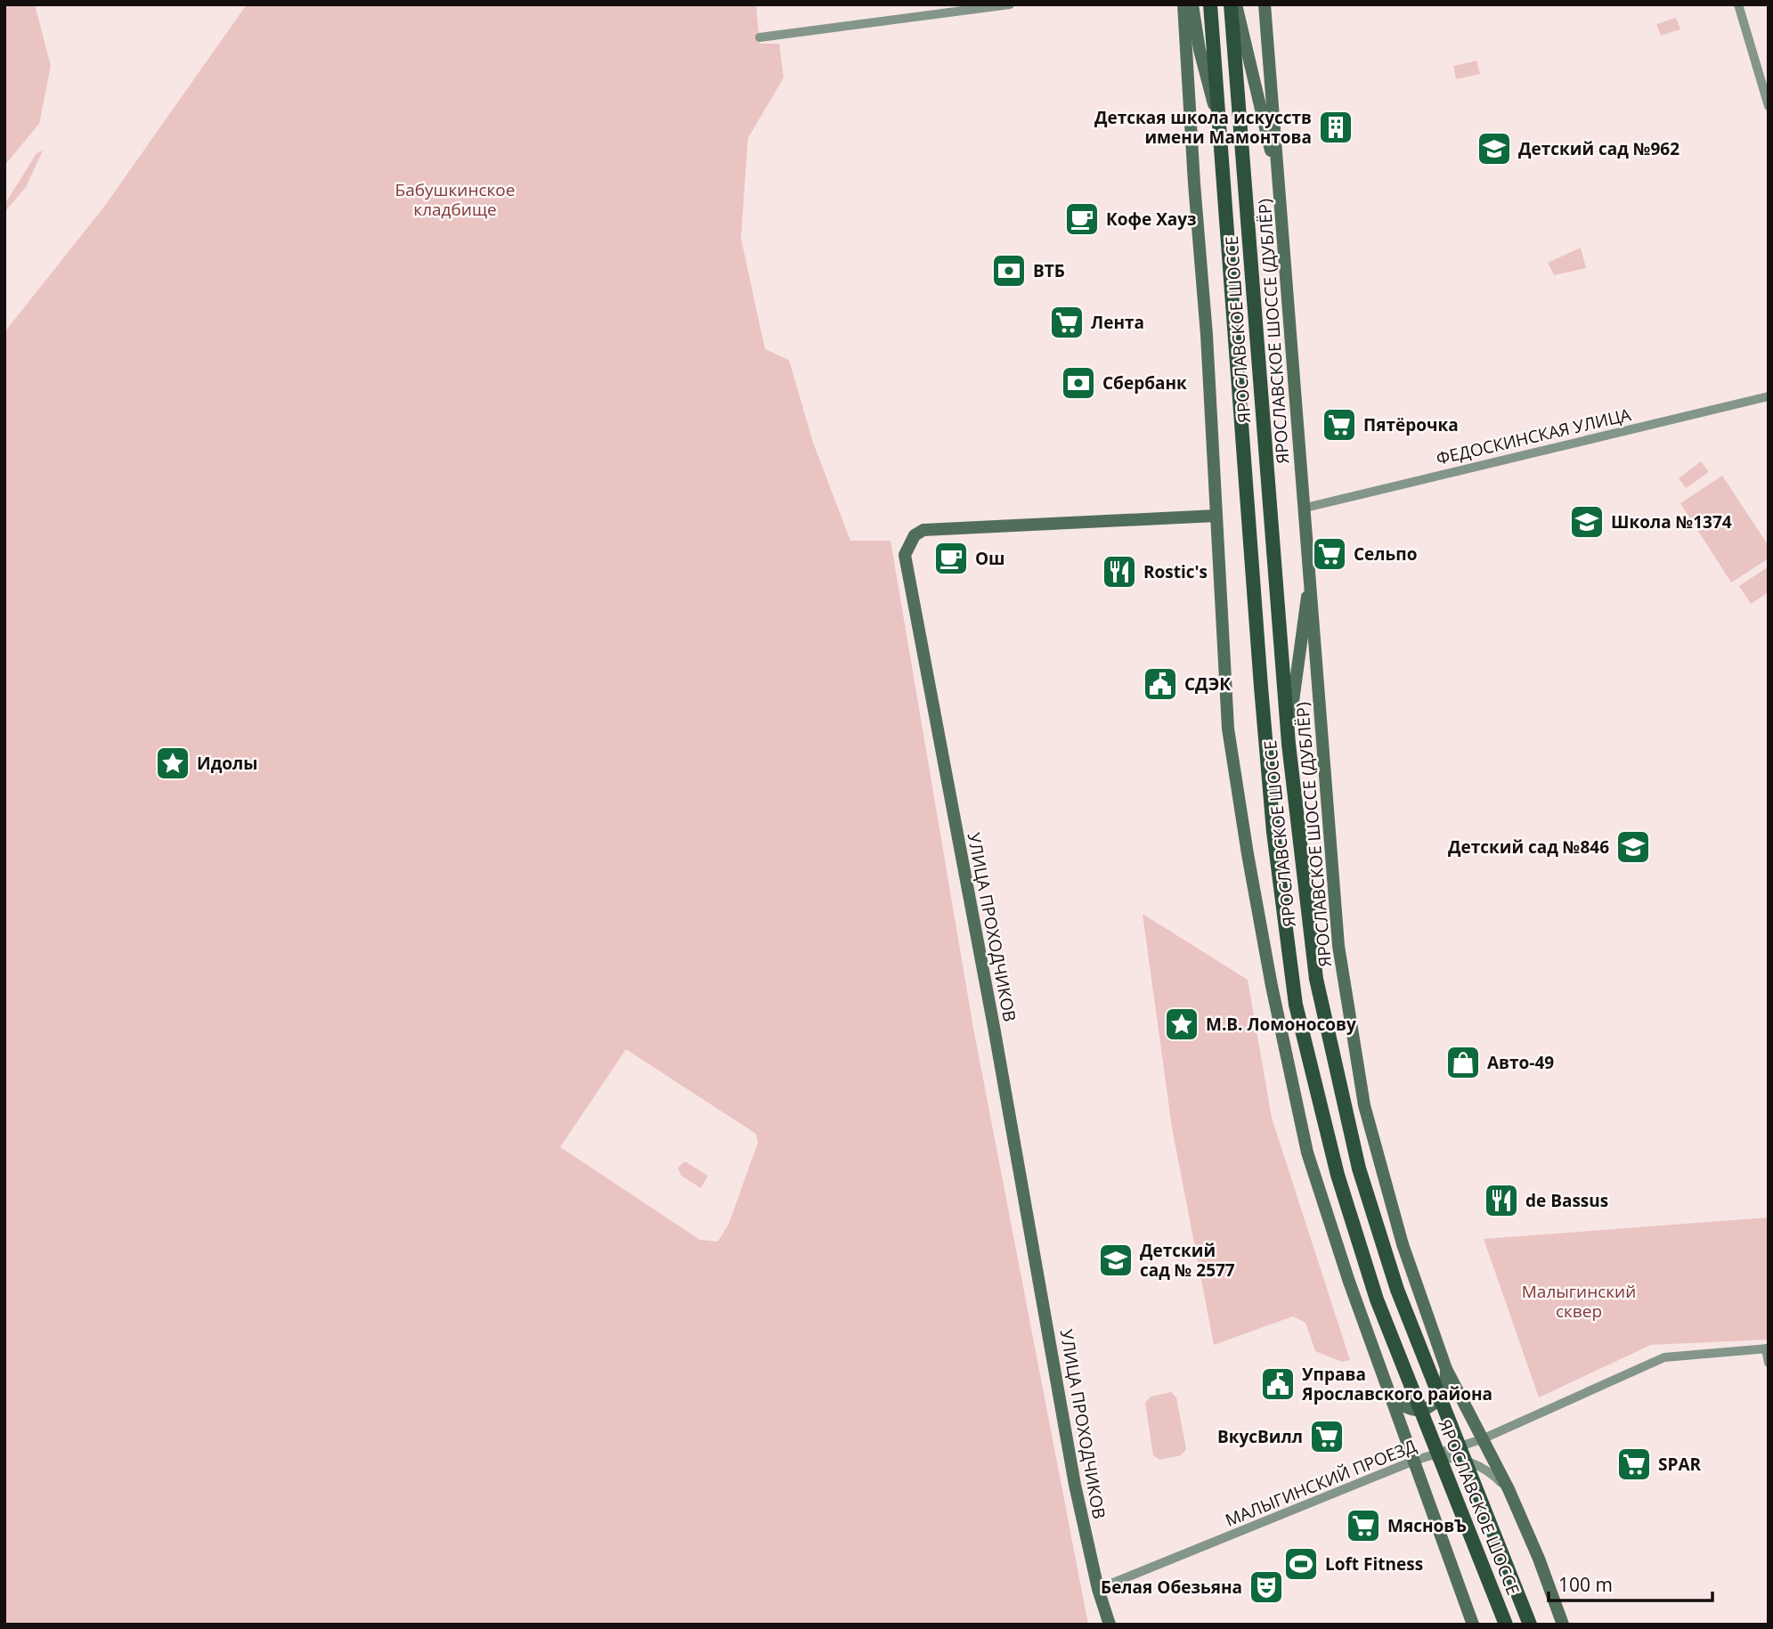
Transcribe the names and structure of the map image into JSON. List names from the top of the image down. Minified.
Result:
{"streets":{"main road":["ЯРОСЛАВСКОЕ ШОССЕ"],"street":["ЯРОСЛАВСКОЕ ШОССЕ (ДУБЛЁР)","ФЕДОСКИНСКАЯ УЛИЦА","УЛИЦА ПРОХОДЧИКОВ","МАЛЫГИНСКИЙ ПРОЕЗД"]},"crossings":[["ЯРОСЛАВСКОЕ ШОССЕ (ДУБЛЁР)","ФЕДОСКИНСКАЯ УЛИЦА"],["ЯРОСЛАВСКОЕ ШОССЕ (ДУБЛЁР)","МАЛЫГИНСКИЙ ПРОЕЗД"],["УЛИЦА ПРОХОДЧИКОВ","МАЛЫГИНСКИЙ ПРОЕЗД"]],"parks":["Бабушкинское кладбище","Малыгинский сквер"],"places":{"building":["Детская школа искусств имени Мамонтова"],"school or university":["Детский сад №962","Школа №1374","Детский сад №846","Детский сад № 2577"],"cafe":["Кофе Хауз","Ош"],"bank":["ВТБ","Сбербанк"],"supermarket":["Лента","Пятёрочка","Сельпо","ВкусВилл","SPAR","МясновЪ"],"restaurant":["Rostic's","de Bassus"],"public building":["СДЭК","Управа Ярославского района"],"place":["Идолы","М.В. Ломоносову"],"shop":["Авто-49"],"sports":["Loft Fitness"],"theatre":["Белая Обезьяна"]},"scale_bar":"100 m"}
